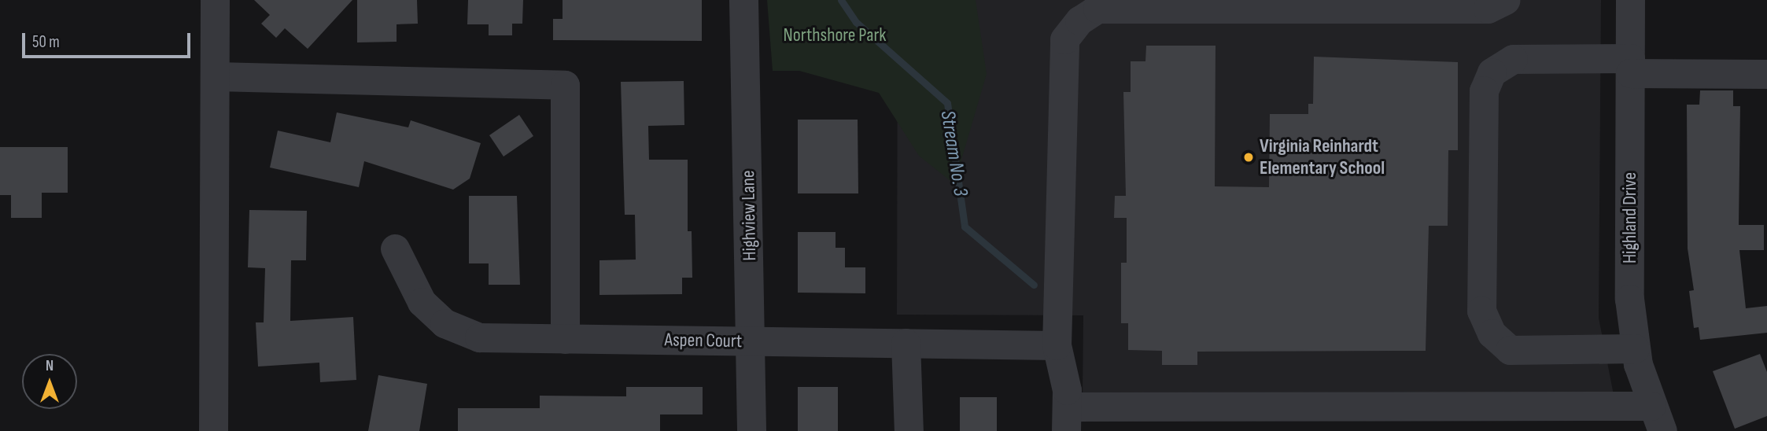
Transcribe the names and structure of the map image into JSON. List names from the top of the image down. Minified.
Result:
{"streets":{"street":["Highview Lane","Highland Drive","Aspen Court"]},"crossings":[["Highview Lane","Aspen Court"]],"water":["Stream No. 3"],"parks":["Northshore Park"],"places":["Virginia Reinhardt Elementary School"],"scale_bar":"50 m","north":"top"}
